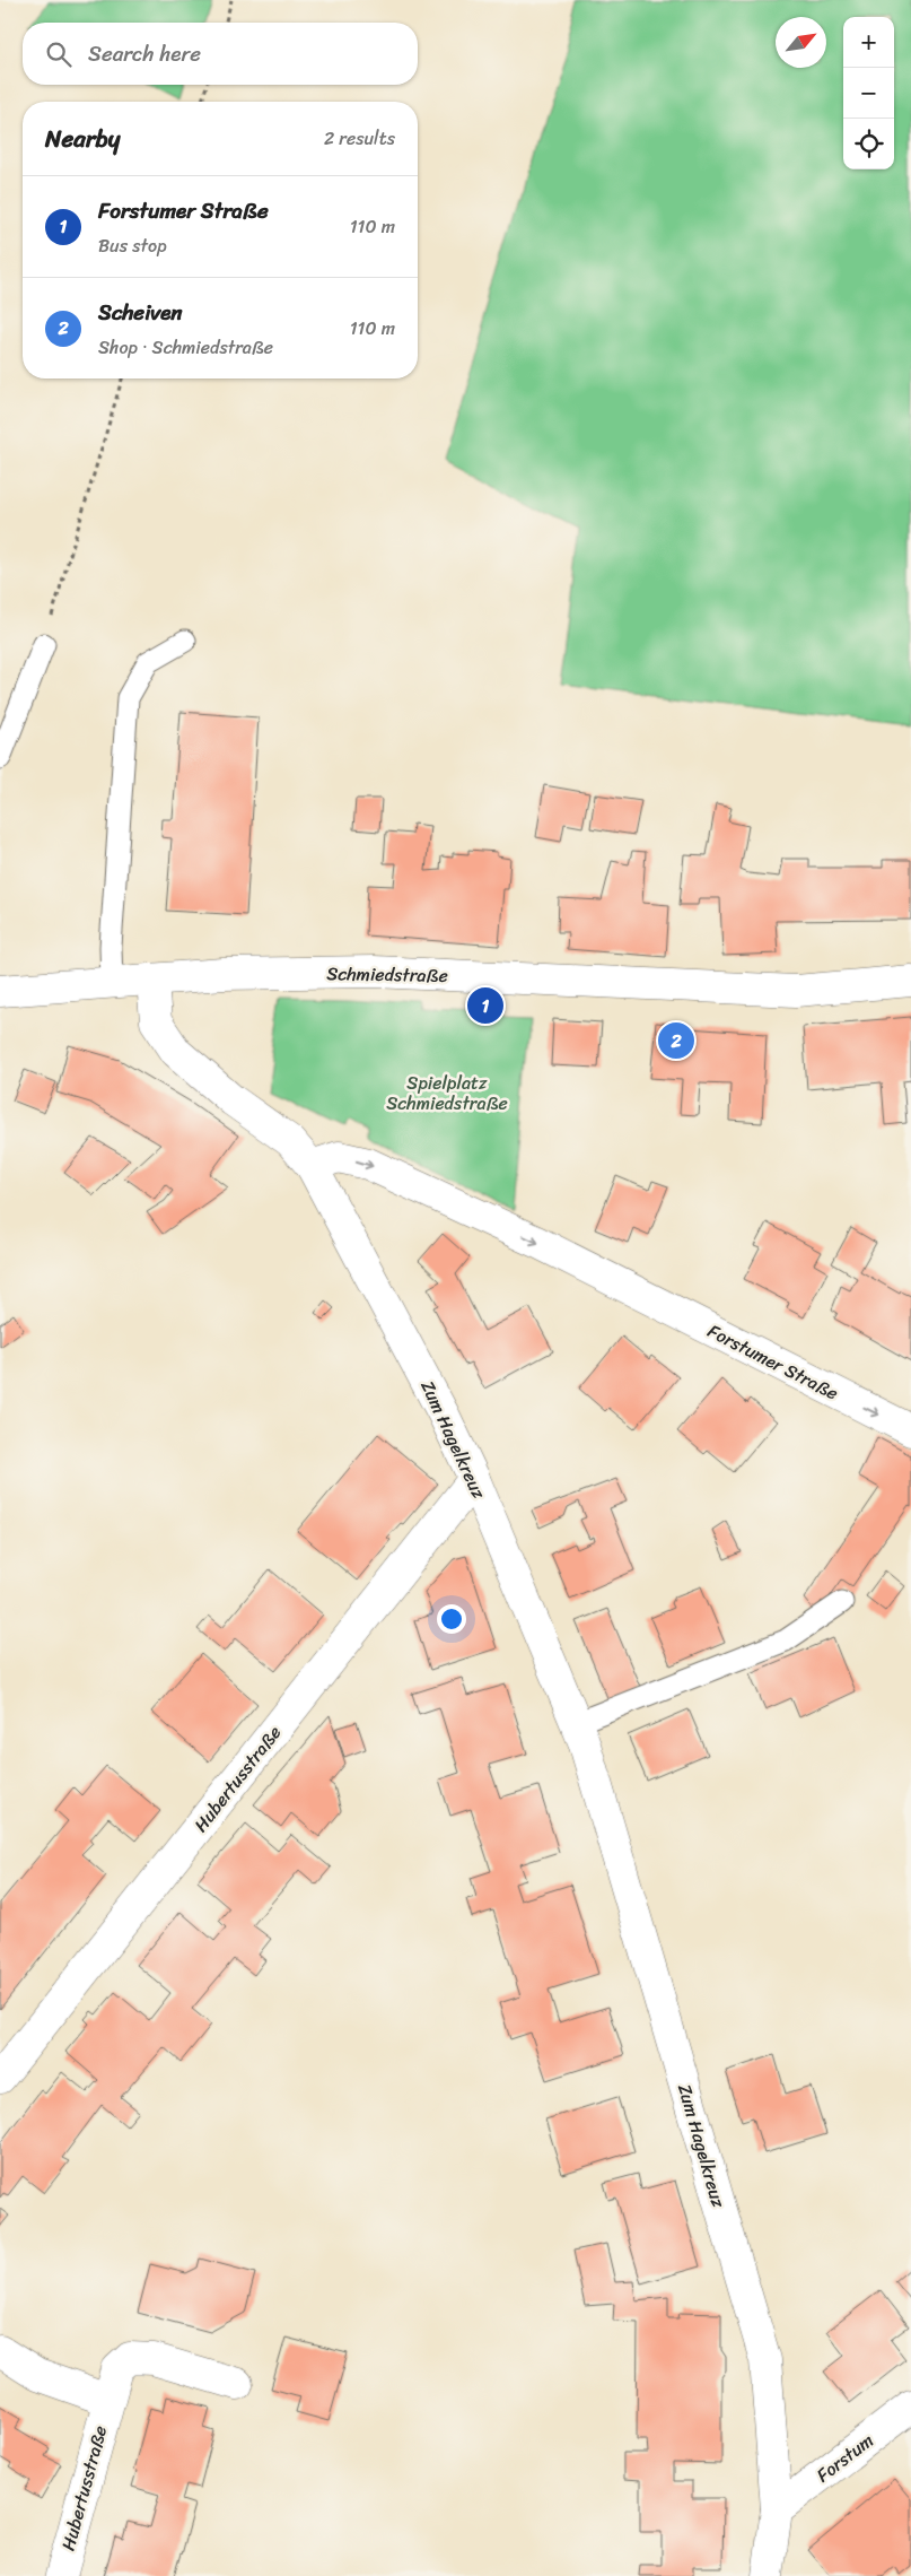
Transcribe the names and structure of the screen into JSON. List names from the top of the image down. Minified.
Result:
{"streets":{"street":["Schmiedstraße","Forstumer Straße","Zum Hagelkreuz","Hubertusstraße","Forstum"]},"crossings":[["Forstumer Straße","Zum Hagelkreuz"],["Zum Hagelkreuz","Hubertusstraße"],["Zum Hagelkreuz","Forstum"]],"one_way":["Forstumer Straße"],"parks":["Spielplatz Schmiedstraße"],"north":"top right","page":{"map_buttons":["+","−"],"search":"Search here","heading":["Nearby","2 results"],"list":[{"mark":"1","name":"Forstumer Straße","note":"Bus stop","value":"110 m"},{"mark":"2","name":"Scheiven","note":"Shop · Schmiedstraße","value":"110 m"}],"pins":["1","2"]}}
